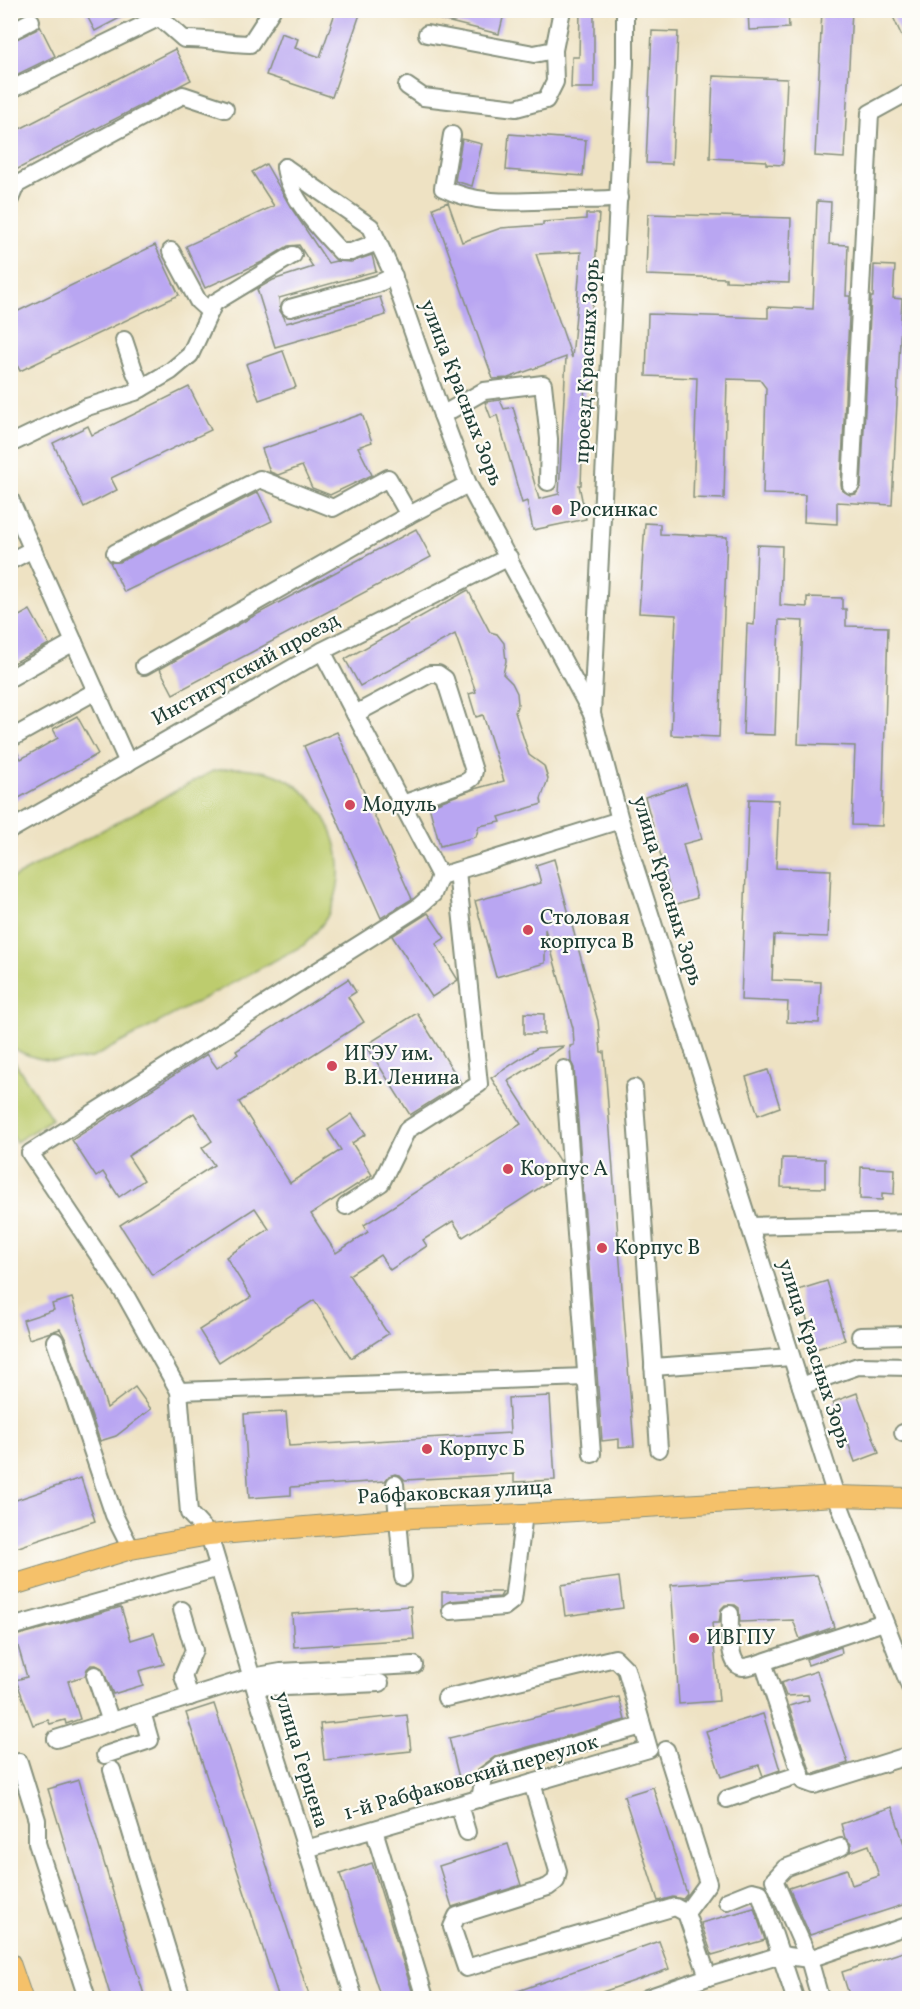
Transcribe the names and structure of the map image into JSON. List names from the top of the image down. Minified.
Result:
{"streets":{"main road":["Рабфаковская улица"],"street":["проезд Красных Зорь","улица Красных Зорь","Институтский проезд","улица Герцена","1-й Рабфаковский переулок"]},"crossings":[["проезд Красных Зорь","улица Красных Зорь"],["улица Красных Зорь","Институтский проезд"],["улица Красных Зорь","Рабфаковская улица"],["Рабфаковская улица","улица Герцена"],["улица Герцена","1-й Рабфаковский переулок"]],"places":["Росинкас","Модуль","Столовая корпуса В","ИГЭУ им. В.И. Ленина","Корпус А","Корпус В","Корпус Б","ИВГПУ"]}
